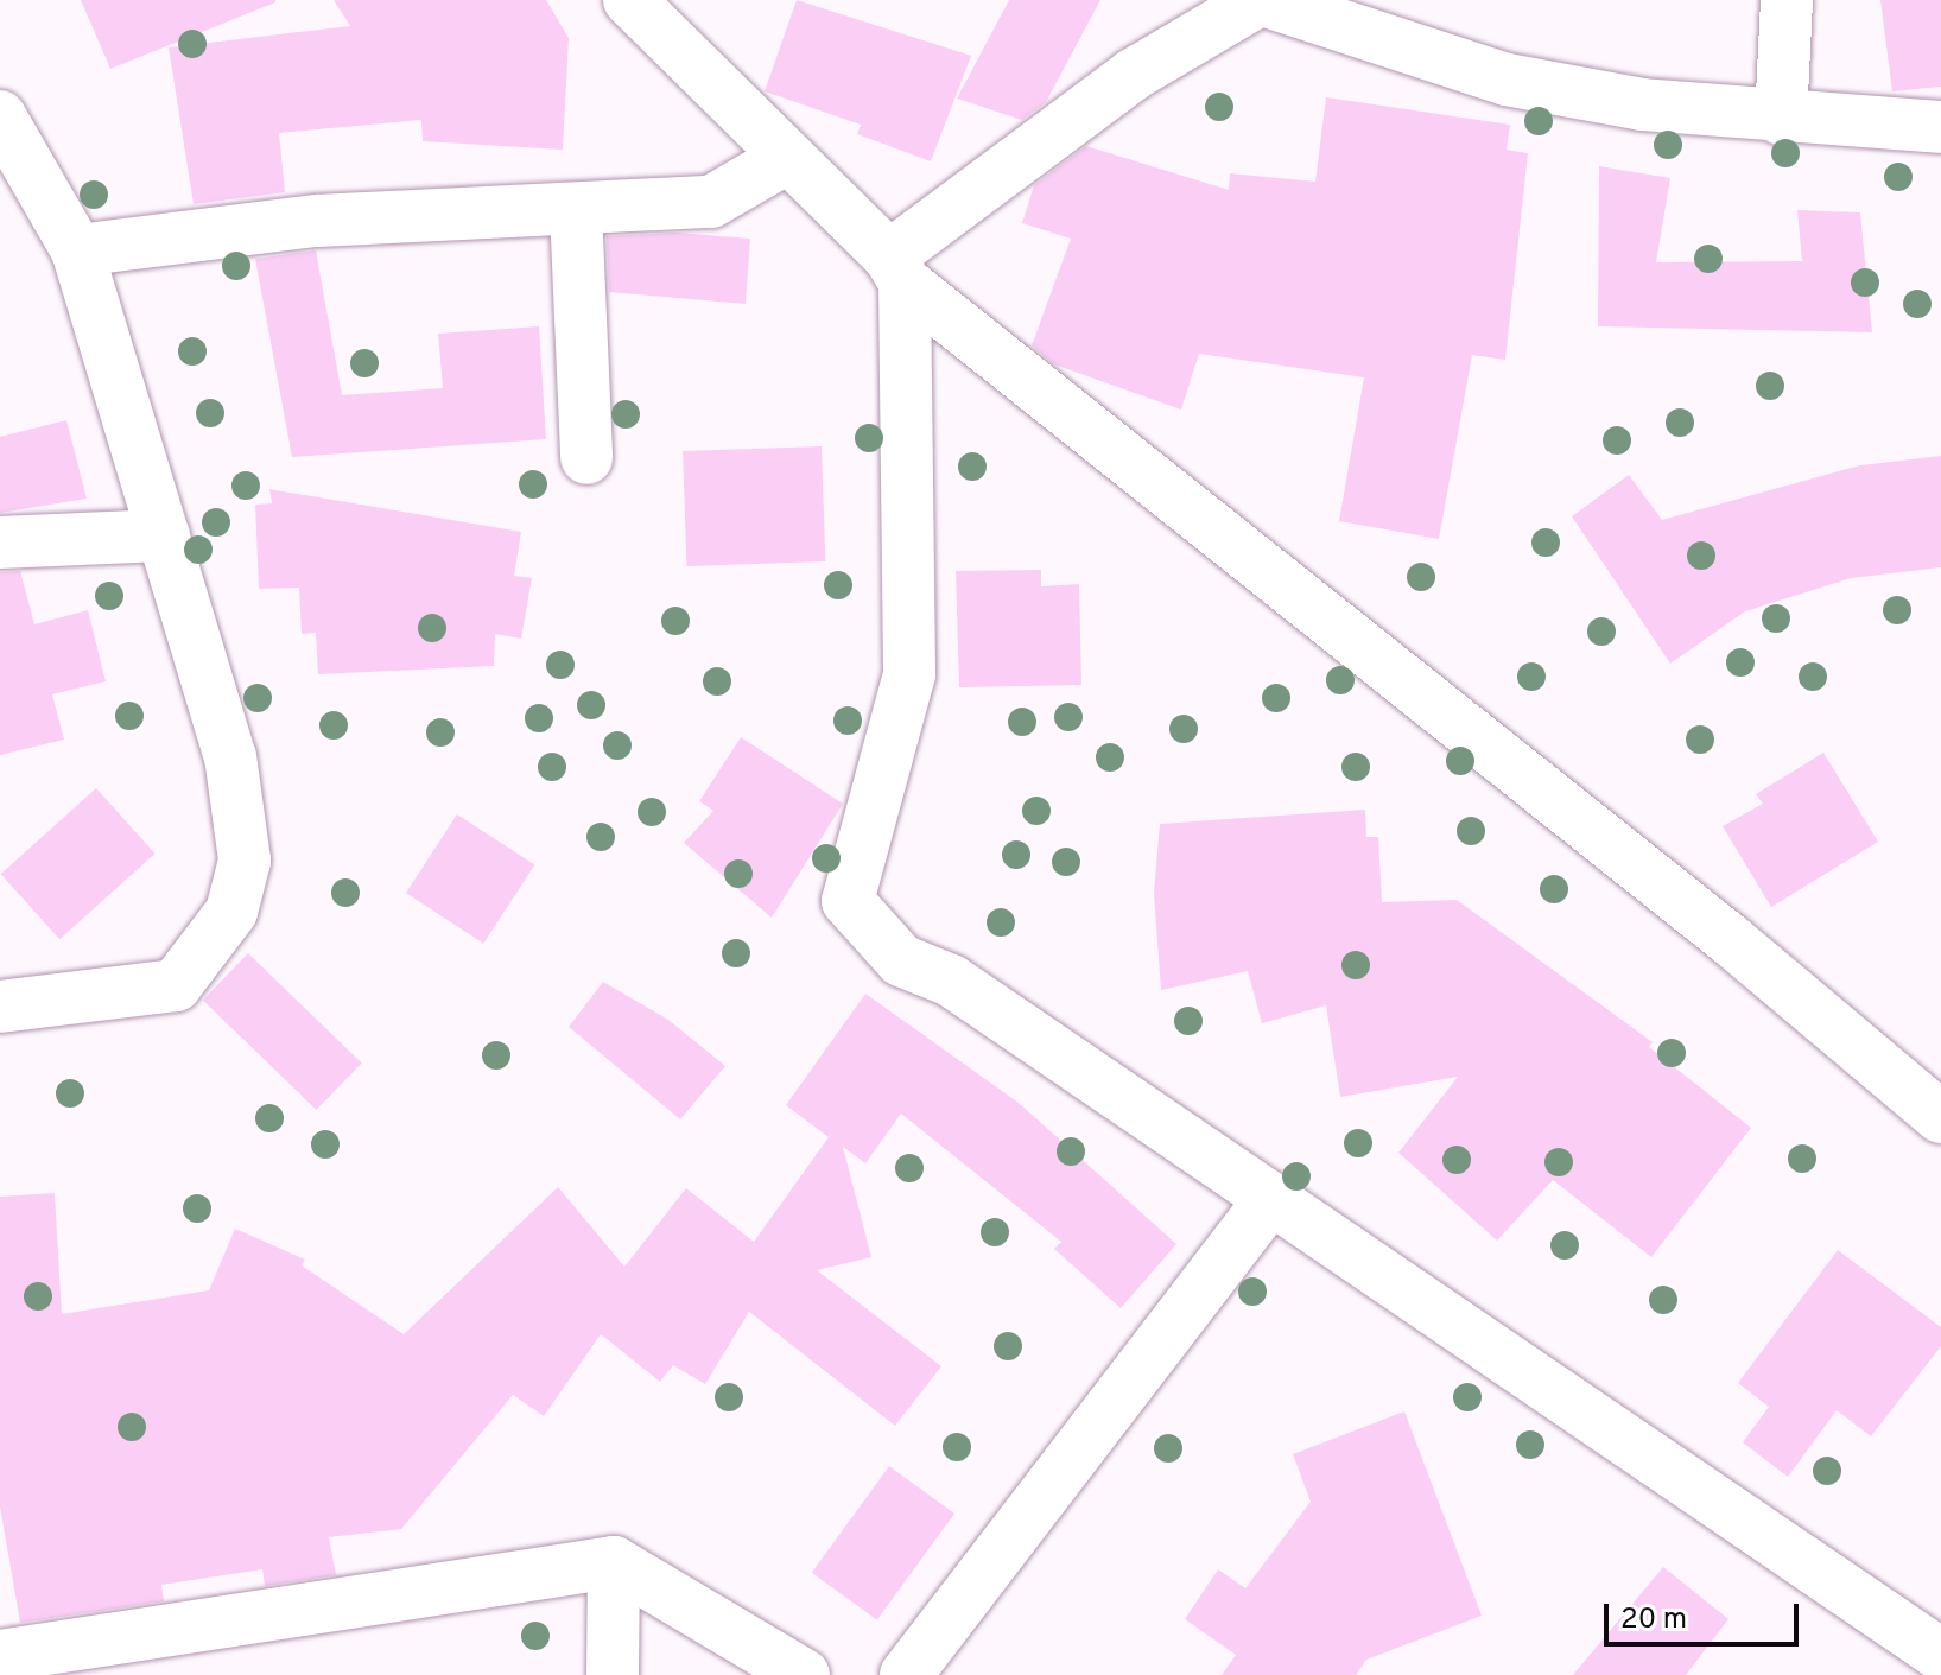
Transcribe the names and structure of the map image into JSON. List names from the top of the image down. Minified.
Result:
{"scale_bar":"20 m"}
